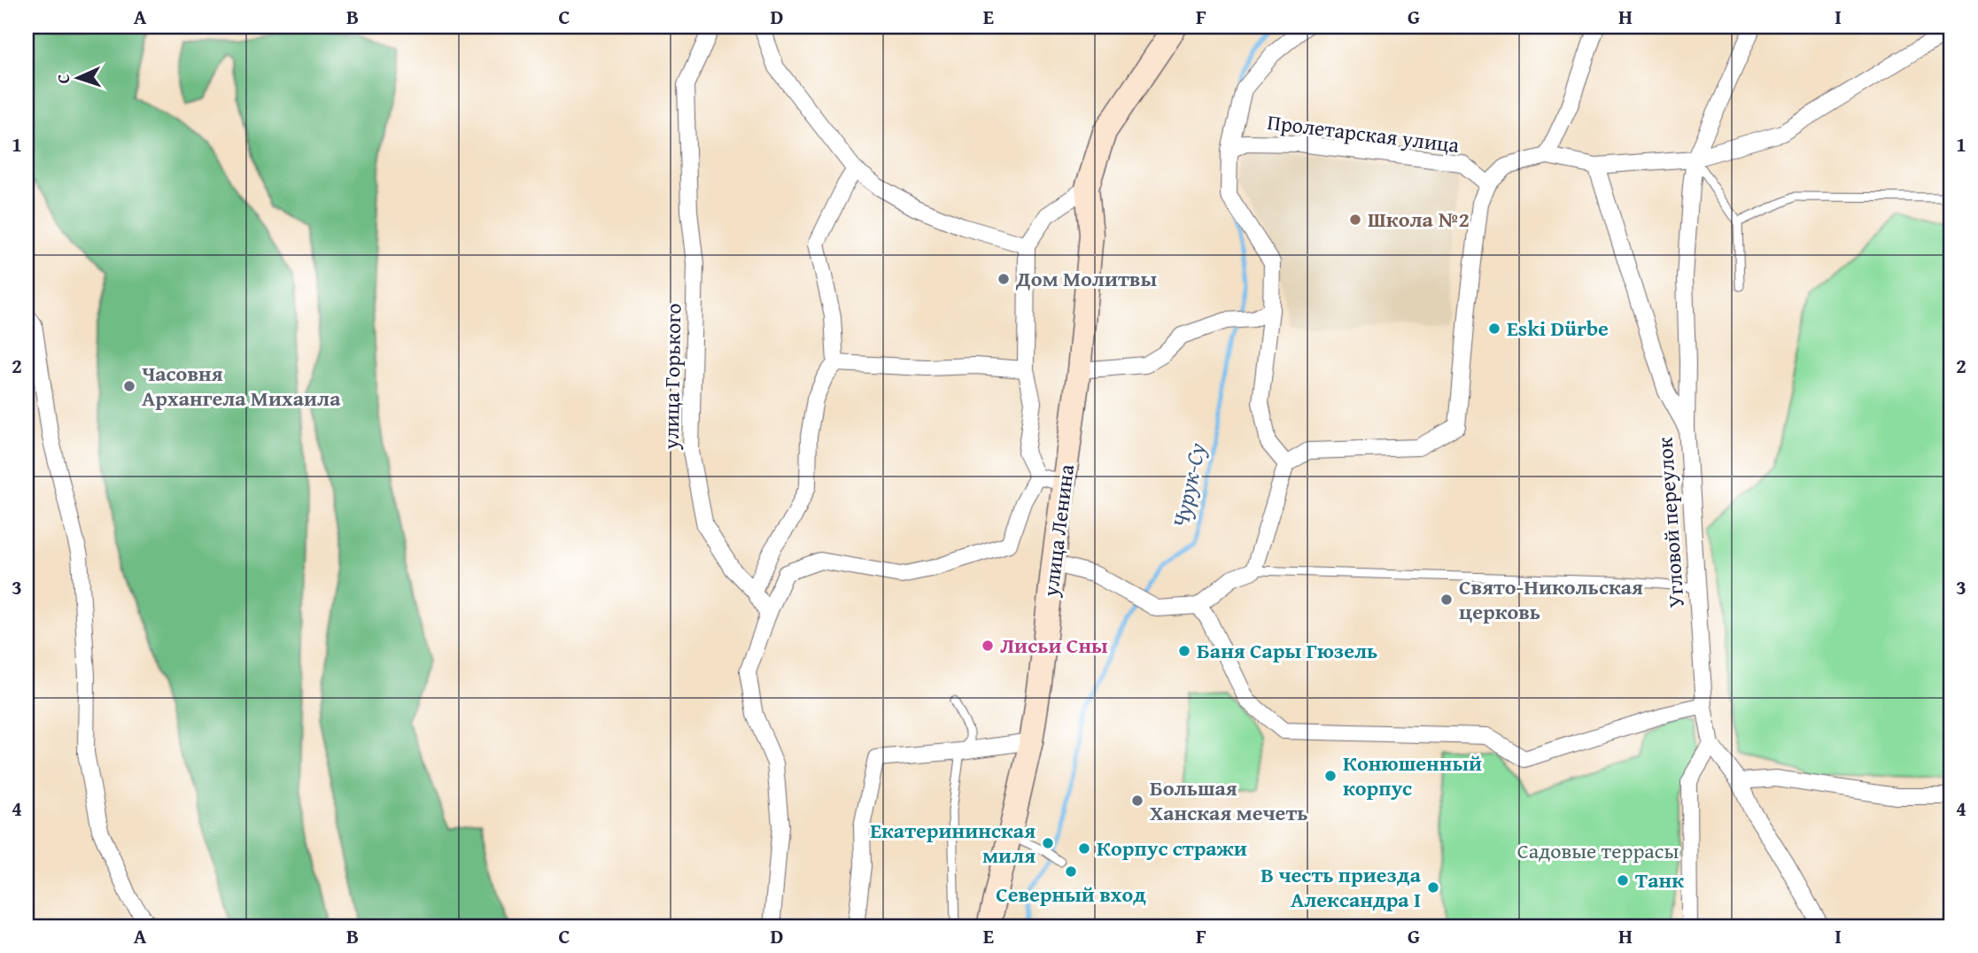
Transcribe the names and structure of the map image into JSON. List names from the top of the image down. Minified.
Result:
{"streets":{"main road":["улица Ленина"],"street":["Пролетарская улица","улица Горького","Угловой переулок"]},"water":["Чурук-Су"],"parks":["Садовые террасы"],"places":["Школа №2","Дом Молитвы","Eski Dürbe","Часовня Архангела Михаила","Свято-Никольская церковь","Лисьи Сны","Баня Сары Гюзель","Конюшенный корпус","Большая Ханская мечеть","Екатерининская миля","Корпус стражи","Северный вход","Танк","В честь приезда Александра I"],"north":"left","grid":{"columns":["A","B","C","D","E","F","G","H","I"],"rows":["1","2","3","4"]}}
